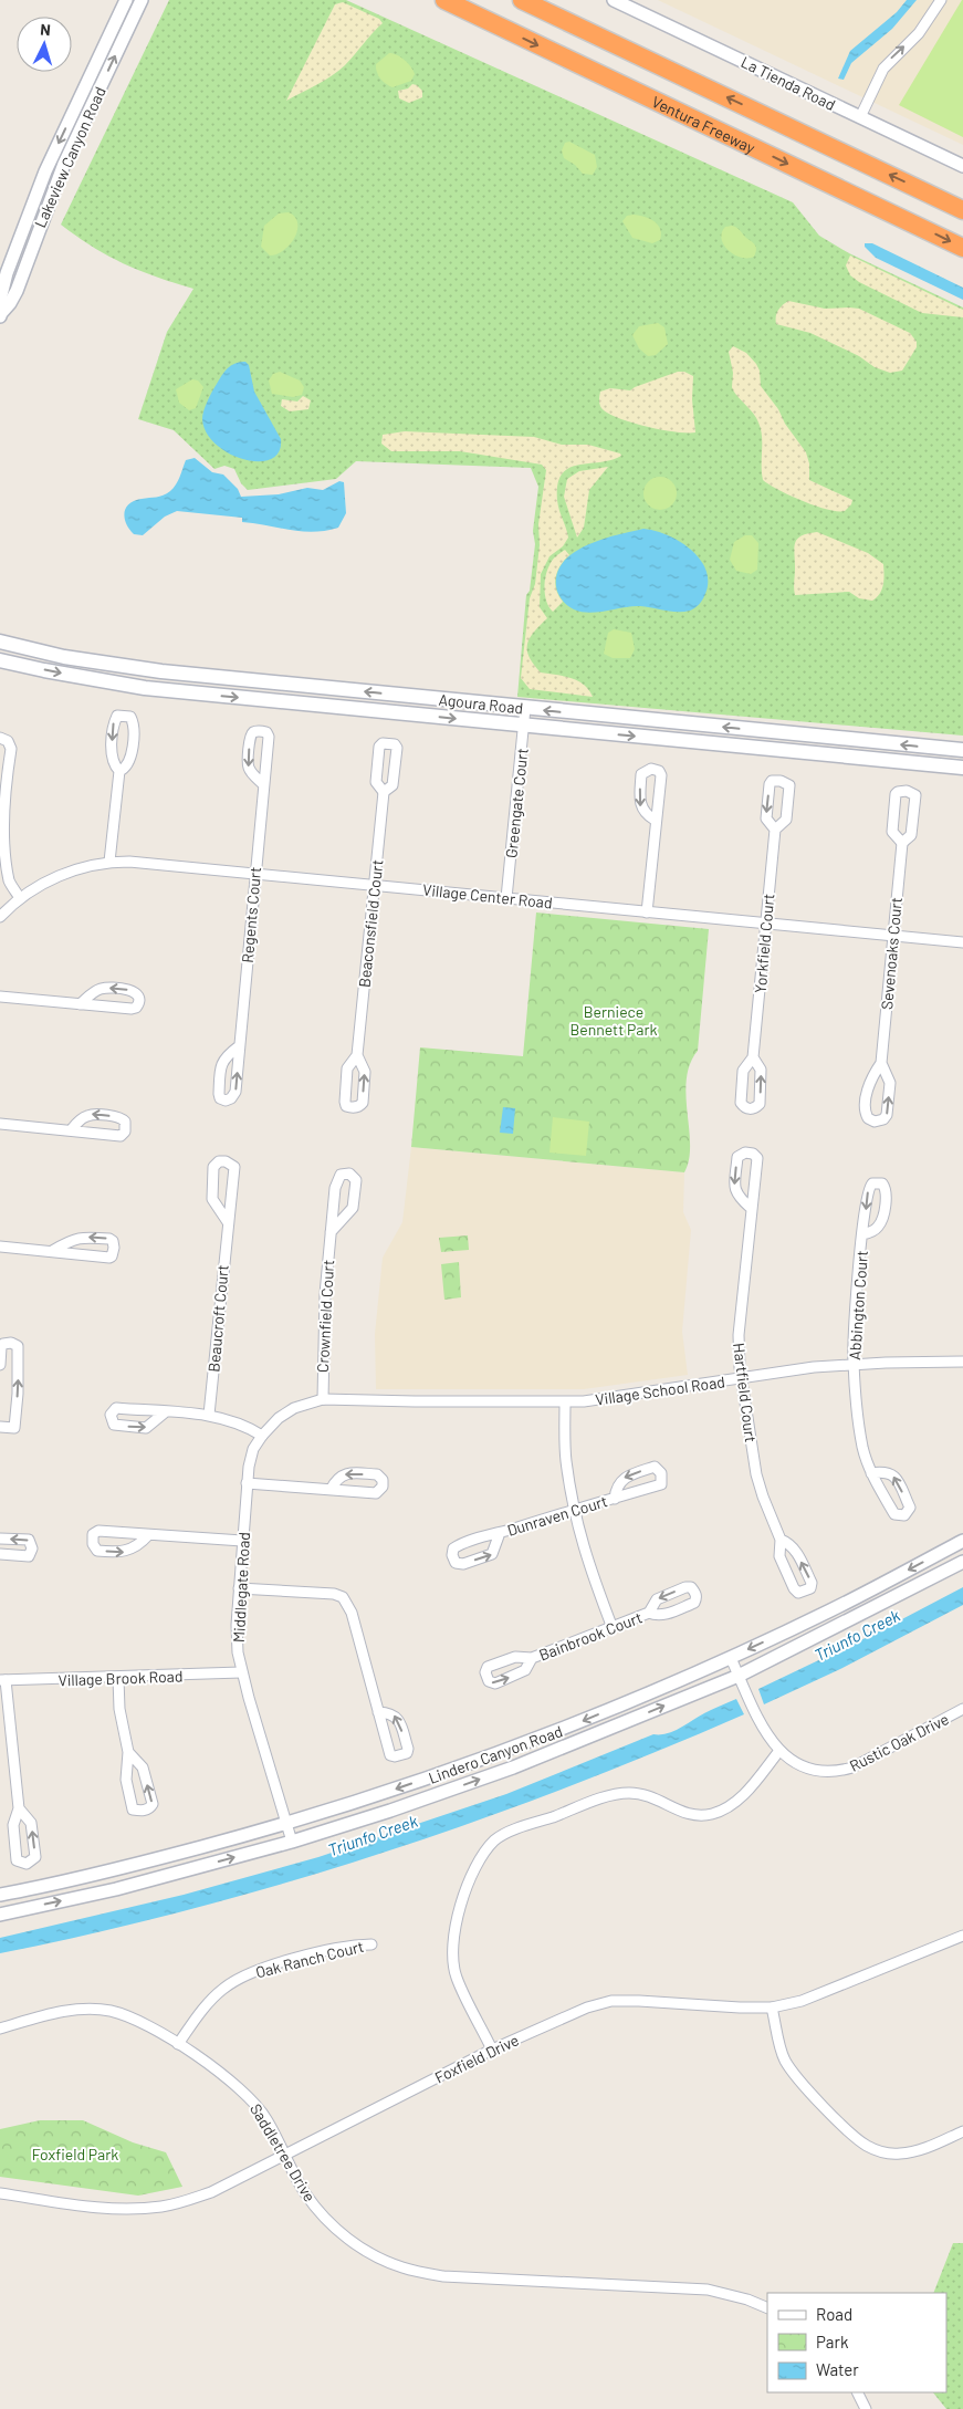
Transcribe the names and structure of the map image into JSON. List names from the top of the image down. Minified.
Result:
{"streets":{"highway":["Ventura Freeway"],"main road":["Agoura Road"],"street":["La Tienda Road","Lakeview Canyon Road","Greengate Court","Village Center Road","Regents Court","Beaconsfield Court","Yorkfield Court","Sevenoaks Court","Abbington Court","Crownfield Court","Beaucroft Court","Village School Road","Hartfield Court","Dunraven Court","Middlegate Road","Bainbrook Court","Village Brook Road","Rustic Oak Drive","Lindero Canyon Road","Oak Ranch Court","Foxfield Drive","Saddletree Drive"]},"crossings":[["Agoura Road","Greengate Court"],["Greengate Court","Village Center Road"],["Village Center Road","Regents Court"],["Village Center Road","Beaconsfield Court"],["Village Center Road","Yorkfield Court"],["Village Center Road","Sevenoaks Court"],["Abbington Court","Village School Road"],["Crownfield Court","Middlegate Road"],["Village School Road","Hartfield Court"],["Village School Road","Middlegate Road"],["Middlegate Road","Village Brook Road"],["Middlegate Road","Lindero Canyon Road"],["Rustic Oak Drive","Lindero Canyon Road"],["Oak Ranch Court","Saddletree Drive"],["Foxfield Drive","Saddletree Drive"]],"water":["Triunfo Creek"],"parks":["Berniece Bennett Park","Foxfield Park"],"legend":["Road","Park","Water"],"north":"top"}
